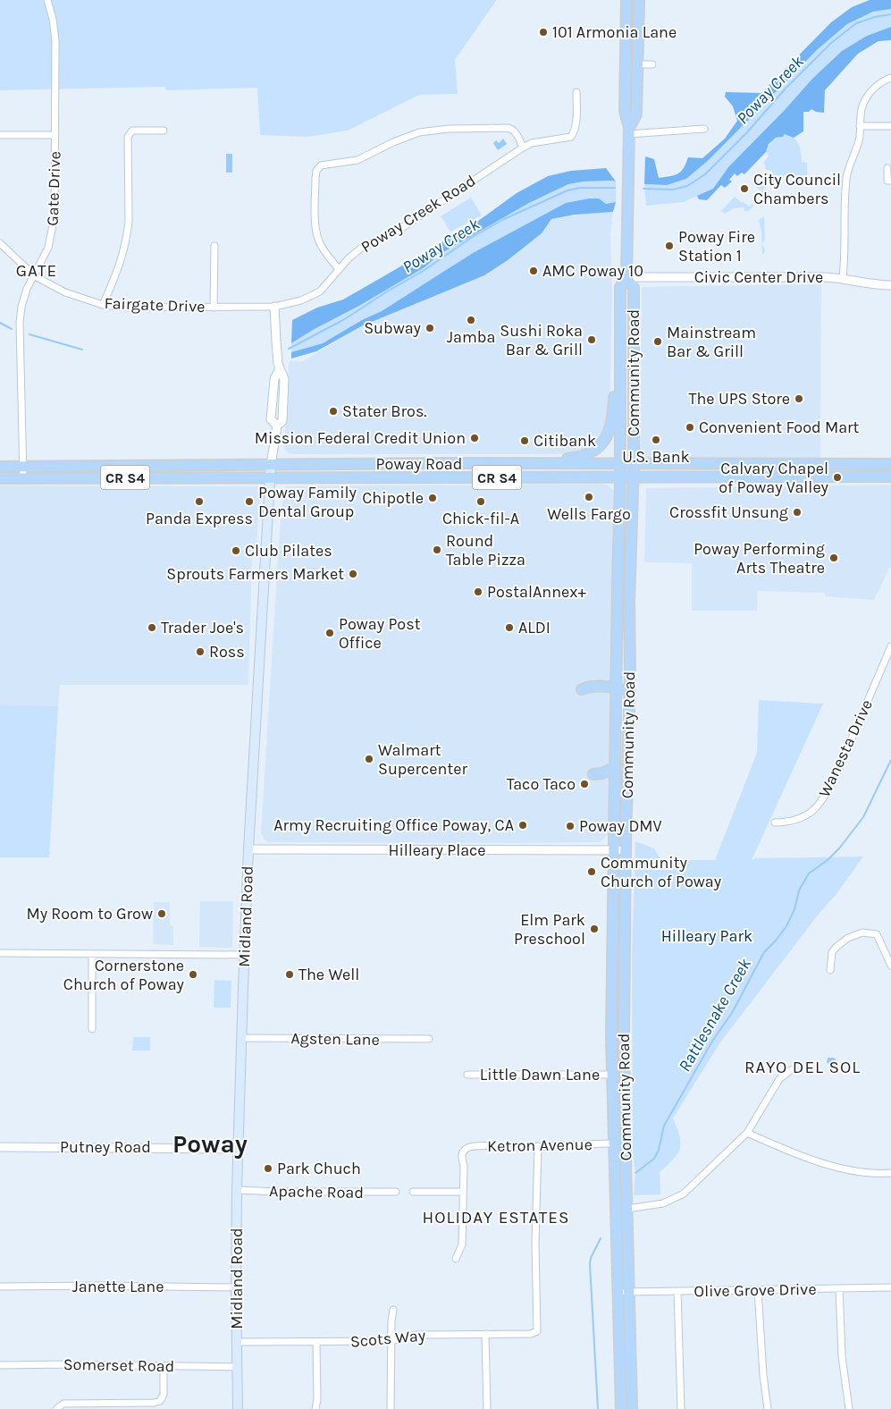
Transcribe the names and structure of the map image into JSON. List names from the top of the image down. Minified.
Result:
{"streets":{"main road":["Community Road","Poway Road","CR S4","Midland Road"],"street":["Gate Drive","Poway Creek Road","Civic Center Drive","Fairgate Drive","Wanesta Drive","Hilleary Place","Agsten Lane","Little Dawn Lane","Ketron Avenue","Putney Road","Apache Road","Janette Lane","Olive Grove Drive","Scots Way","Somerset Road"]},"crossings":[["Gate Drive","Fairgate Drive"],["Gate Drive","Poway Road"],["Poway Creek Road","Fairgate Drive"],["Poway Creek Road","Midland Road"],["Civic Center Drive","Community Road"],["Fairgate Drive","Midland Road"],["Community Road","Poway Road"],["Community Road","Hilleary Place"],["Community Road","Little Dawn Lane"],["Community Road","Ketron Avenue"],["Community Road","Olive Grove Drive"],["Poway Road","Midland Road"],["Hilleary Place","Midland Road"],["Midland Road","Agsten Lane"],["Midland Road","Putney Road"],["Midland Road","Apache Road"],["Midland Road","Janette Lane"],["Midland Road","Scots Way"],["Midland Road","Somerset Road"],["Ketron Avenue","Scots Way"]],"districts":["GATE","RAYO DEL SOL","Poway","HOLIDAY ESTATES"],"water":["Poway Creek","Rattlesnake Creek"],"parks":["Hilleary Park"],"places":["101 Armonia Lane","City Council Chambers","Poway Fire Station 1","AMC Poway 10","Jamba","Subway","Sushi Roka Bar & Grill","Mainstream Bar & Grill","The UPS Store","Stater Bros.","Convenient Food Mart","Mission Federal Credit Union","U.S. Bank","Citibank","Calvary Chapel of Poway Valley","Wells Fargo","Chipotle","Panda Express","Poway Family Dental Group","Chick-fil-A","Crossfit Unsung","Round Table Pizza","Club Pilates","Poway Performing Arts Theatre","Sprouts Farmers Market","PostalAnnex+","Trader Joe's","ALDI","Poway Post Office","Ross","Walmart Supercenter","Taco Taco","Army Recruiting Office Poway, CA","Poway DMV","Community Church of Poway","My Room to Grow","Elm Park Preschool","Cornerstone Church of Poway","The Well","Park Chuch"]}
